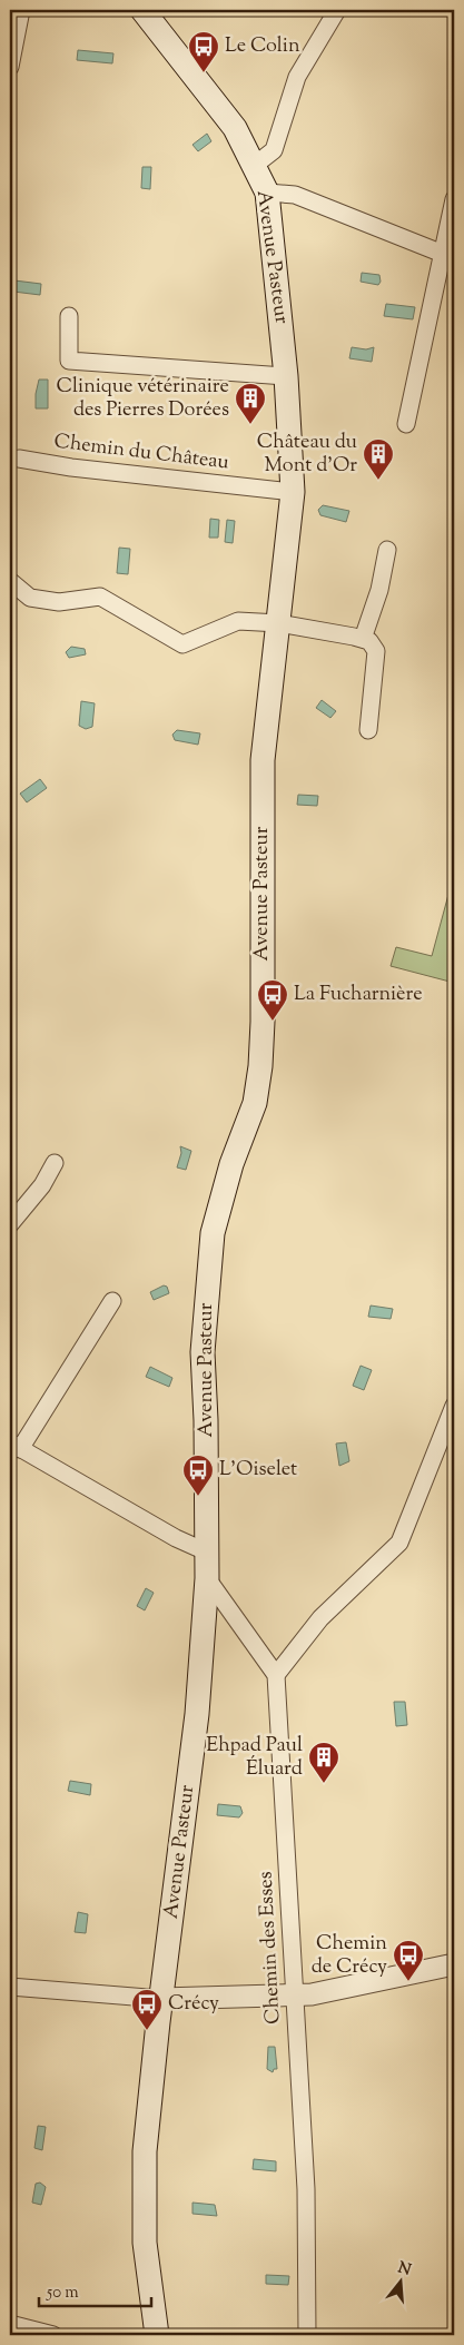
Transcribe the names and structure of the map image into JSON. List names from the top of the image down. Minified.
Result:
{"streets":{"main road":["Avenue Pasteur"],"street":["Chemin du Château","Chemin des Esses"]},"crossings":[["Avenue Pasteur","Chemin du Château"]],"places":{"bus stop":["Le Colin","La Fucharnière","L'Oiselet","Chemin de Crécy","Crécy"],"building":["Clinique vétérinaire des Pierres Dorées","Château du Mont d'Or","Ehpad Paul Éluard"]},"scale_bar":"50 m","north":"top"}
